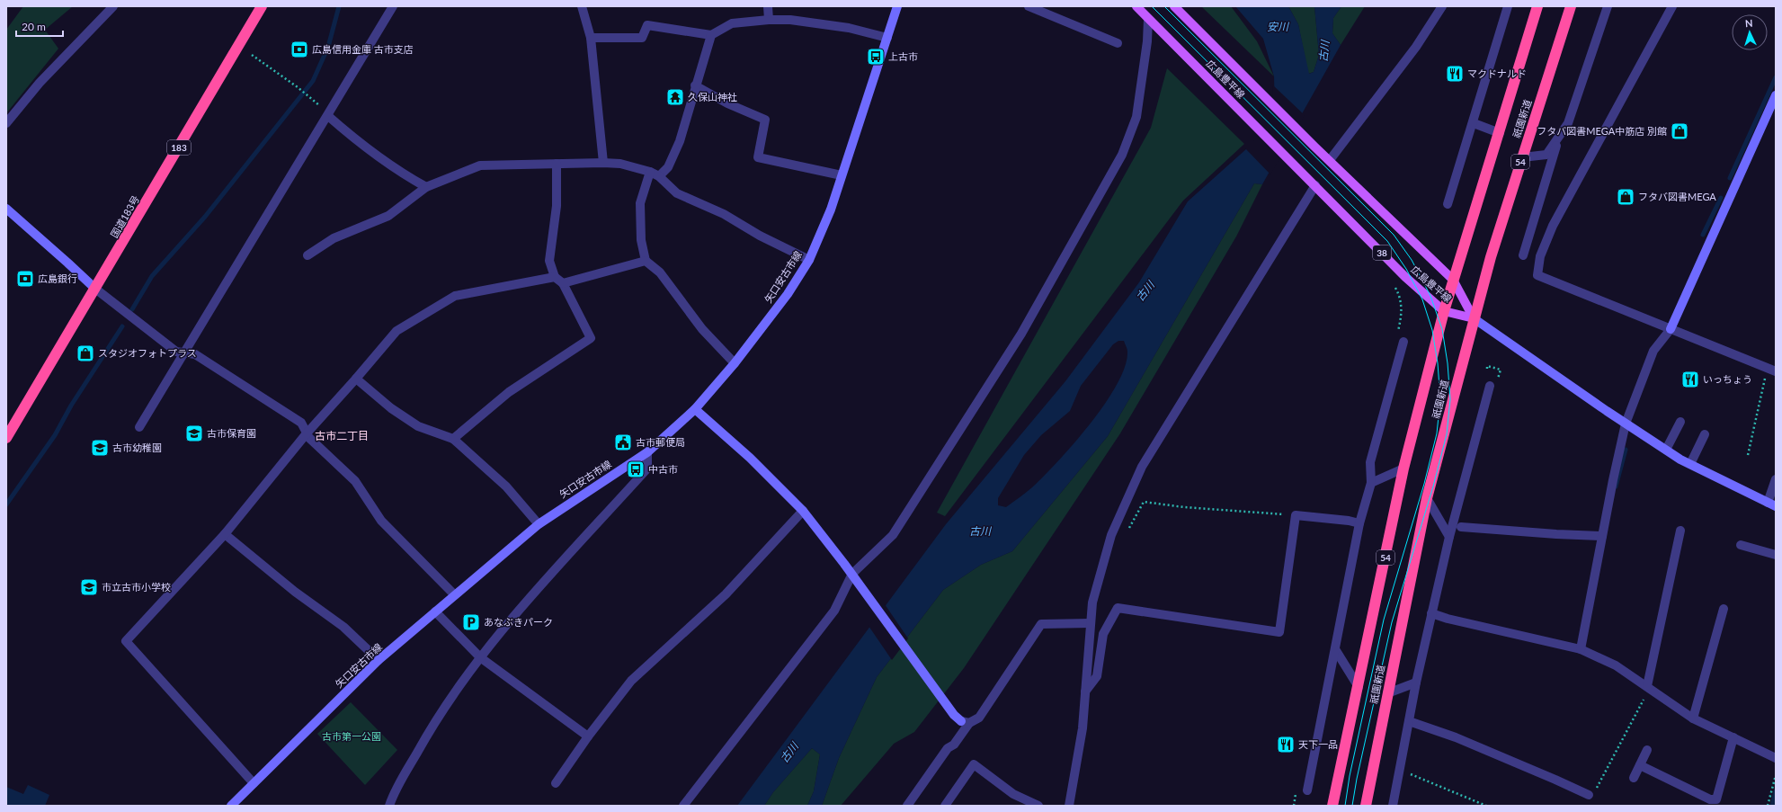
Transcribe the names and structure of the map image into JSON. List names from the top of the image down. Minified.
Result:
{"streets":{"highway":["祇園新道","183","54","国道183号"],"main road":["広島豊平線","38"],"street":["矢口安古市線"]},"crossings":[["広島豊平線","祇園新道"]],"districts":["古市二丁目"],"water":["安川","古川"],"parks":["古市第一公園"],"places":{"bank":["広島信用金庫 古市支店","広島銀行"],"bus stop":["上古市","中古市"],"restaurant":["マクドナルド","いっちょう","天下一品"],"temple":["久保山神社"],"shop":["フタバ図書MEGA中筋店 別館","フタバ図書MEGA","スタジオフォトプラス"],"school or university":["古市保育園","古市幼稚園","市立古市小学校"],"public building":["古市郵便局"],"parking":["あなぶきパーク"]},"scale_bar":"20 m","north":"top"}
